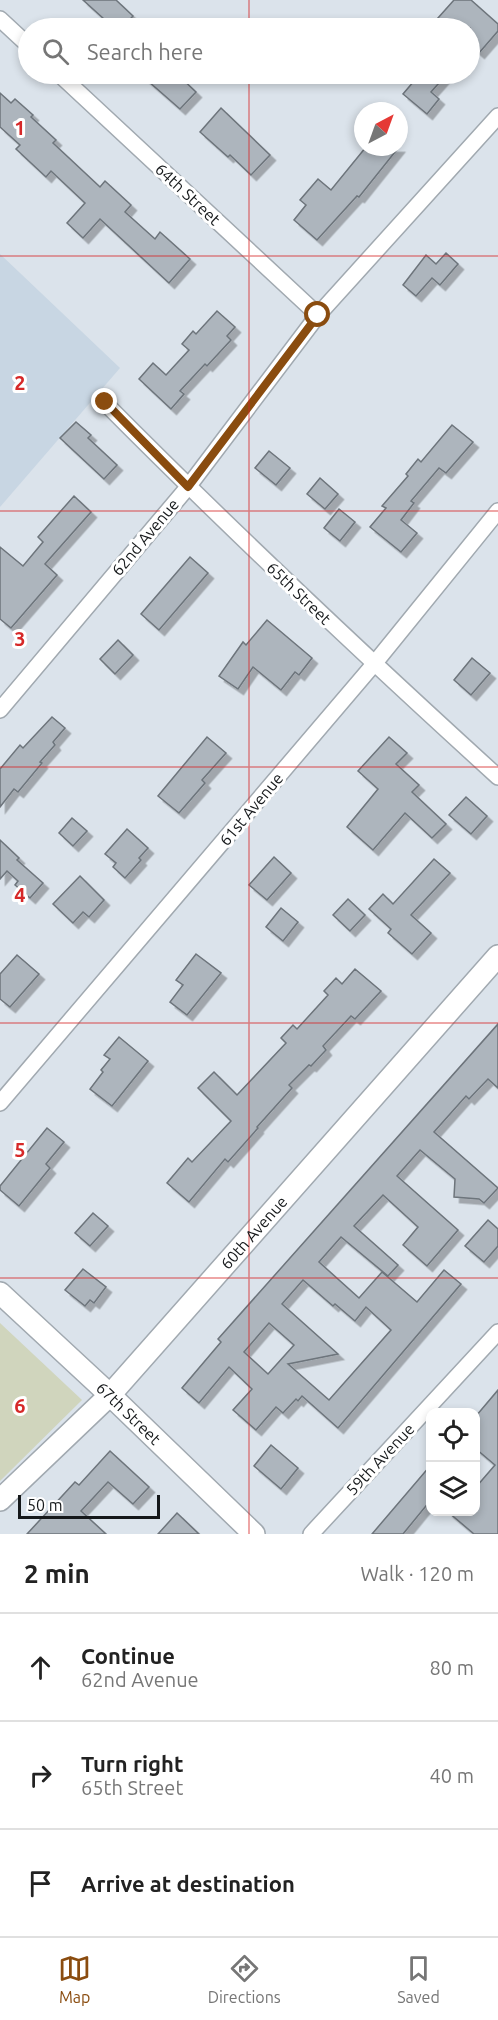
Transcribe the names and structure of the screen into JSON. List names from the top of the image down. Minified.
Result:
{"streets":{"street":["64th Street","62nd Avenue","65th Street","61st Avenue","60th Avenue","67th Street","59th Avenue"]},"crossings":[["64th Street","62nd Avenue"],["62nd Avenue","65th Street"],["65th Street","61st Avenue"],["60th Avenue","67th Street"]],"scale_bar":"50 m","north":"top right","page":{"search":"Search here","scale":"50 m","heading":["2 min","Walk · 120 m"],"list":[["Continue","62nd Avenue","80 m"],["Turn right","65th Street","40 m"],"Arrive at destination"],"nav":["Map","Directions","Saved"]},"grid":{"rows":["1","2","3","4","5","6"]}}
